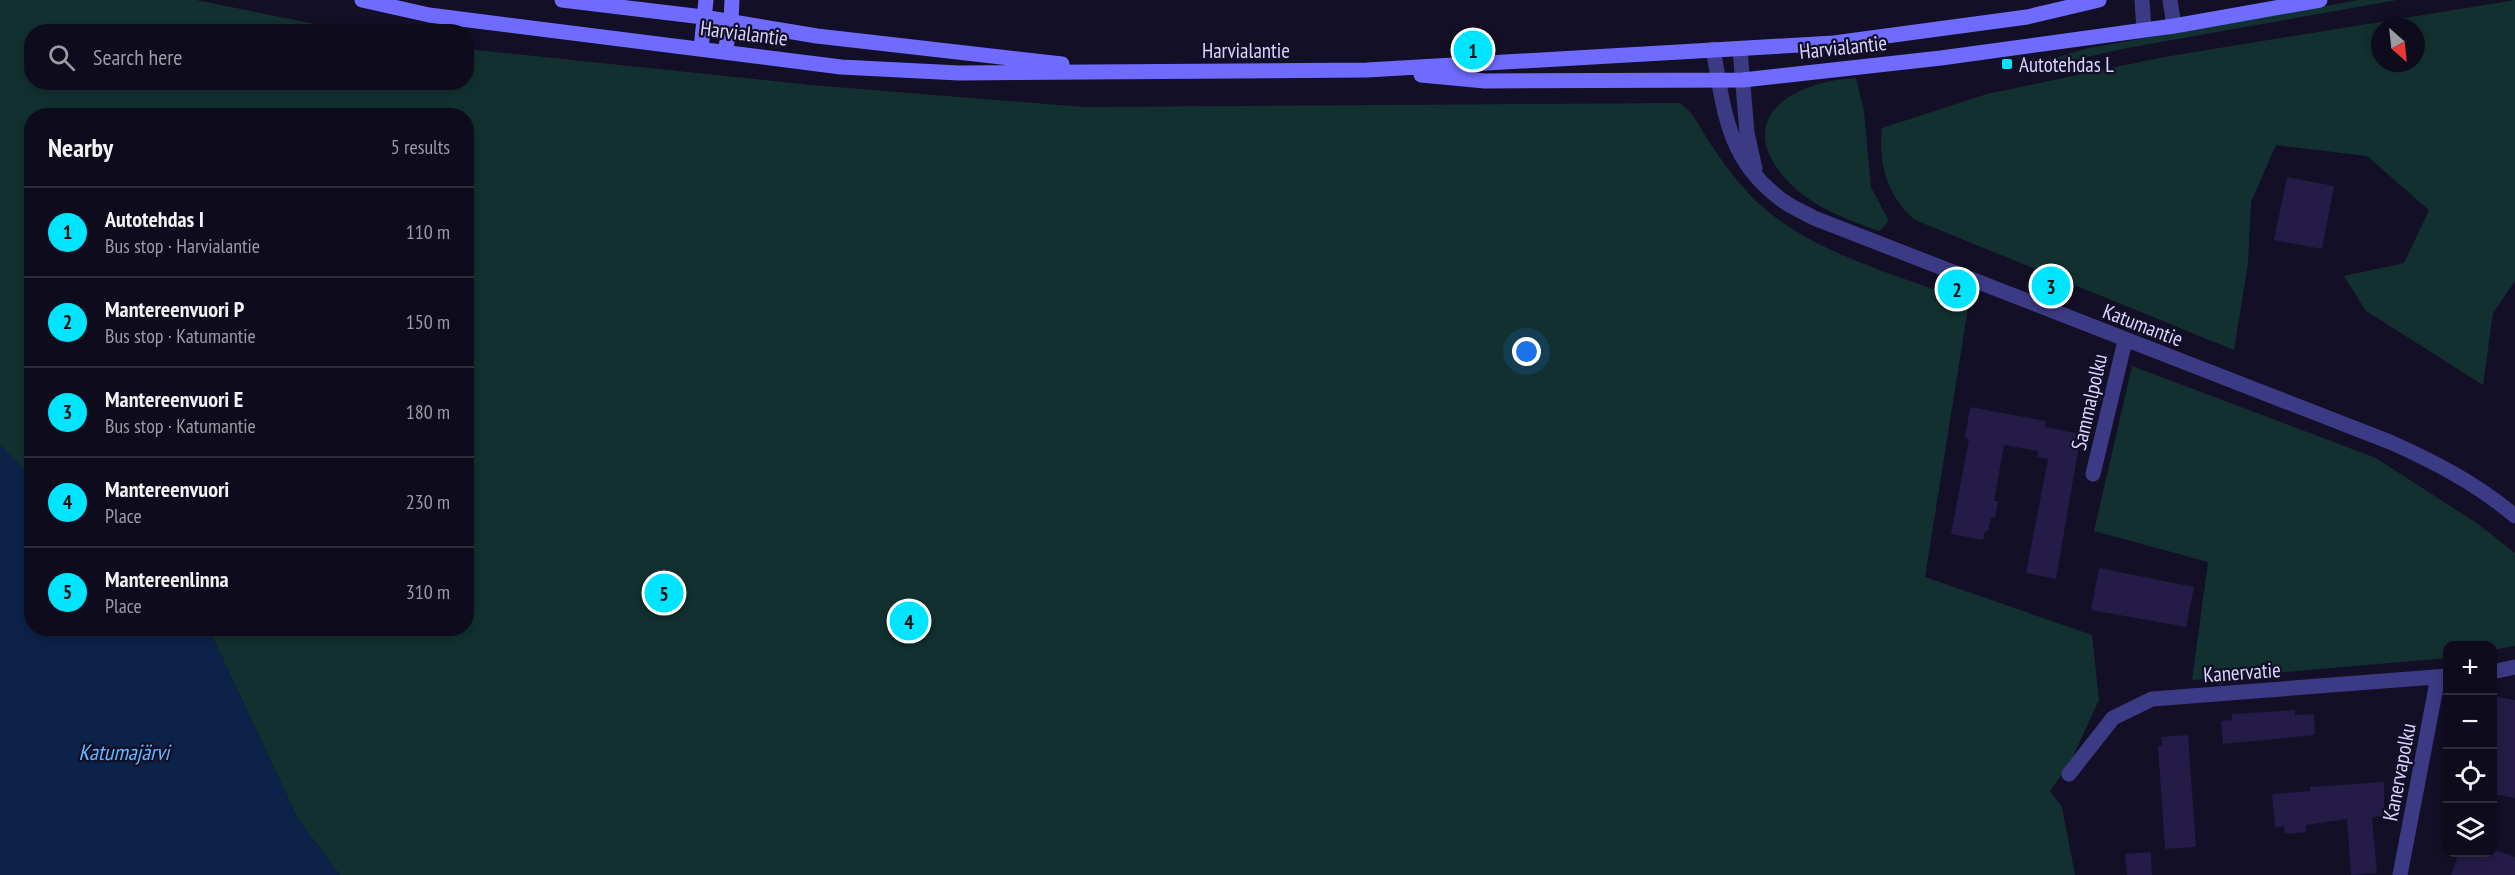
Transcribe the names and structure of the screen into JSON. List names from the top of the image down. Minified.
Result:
{"streets":{"main road":["Harvialantie"],"street":["Katumantie","Sammalpolku","Kanervatie","Kanervapolku"]},"crossings":[["Harvialantie","Katumantie"],["Katumantie","Sammalpolku"],["Kanervatie","Kanervapolku"]],"water":["Katumajärvi"],"places":{"transit":["Autotehdas L"]},"north":"bottom right","page":{"search":"Search here","pins":["1","3","2","5","4"],"heading":["Nearby","5 results"],"list":[{"mark":"1","name":"Autotehdas I","note":"Bus stop · Harvialantie","value":"110 m"},{"mark":"2","name":"Mantereenvuori P","note":"Bus stop · Katumantie","value":"150 m"},{"mark":"3","name":"Mantereenvuori E","note":"Bus stop · Katumantie","value":"180 m"},{"mark":"4","name":"Mantereenvuori","note":"Place","value":"230 m"},{"mark":"5","name":"Mantereenlinna","note":"Place","value":"310 m"}],"map_buttons":["+","−"]}}
